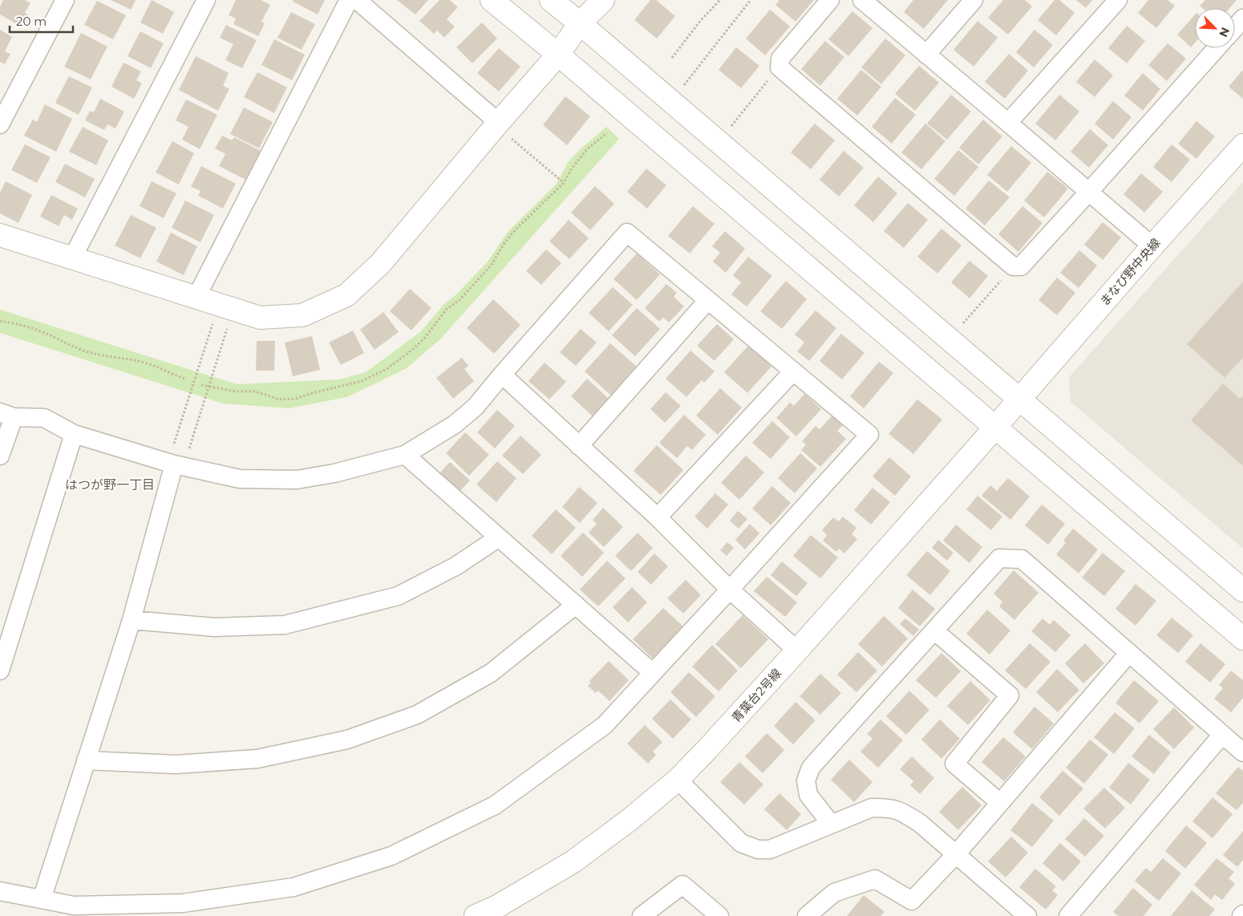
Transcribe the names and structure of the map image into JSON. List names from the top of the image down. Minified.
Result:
{"streets":{"street":["まなび野中央線","青葉台2号線"]},"crossings":[["まなび野中央線","青葉台2号線"]],"districts":["はつが野一丁目"],"scale_bar":"20 m","north":"bottom right"}
